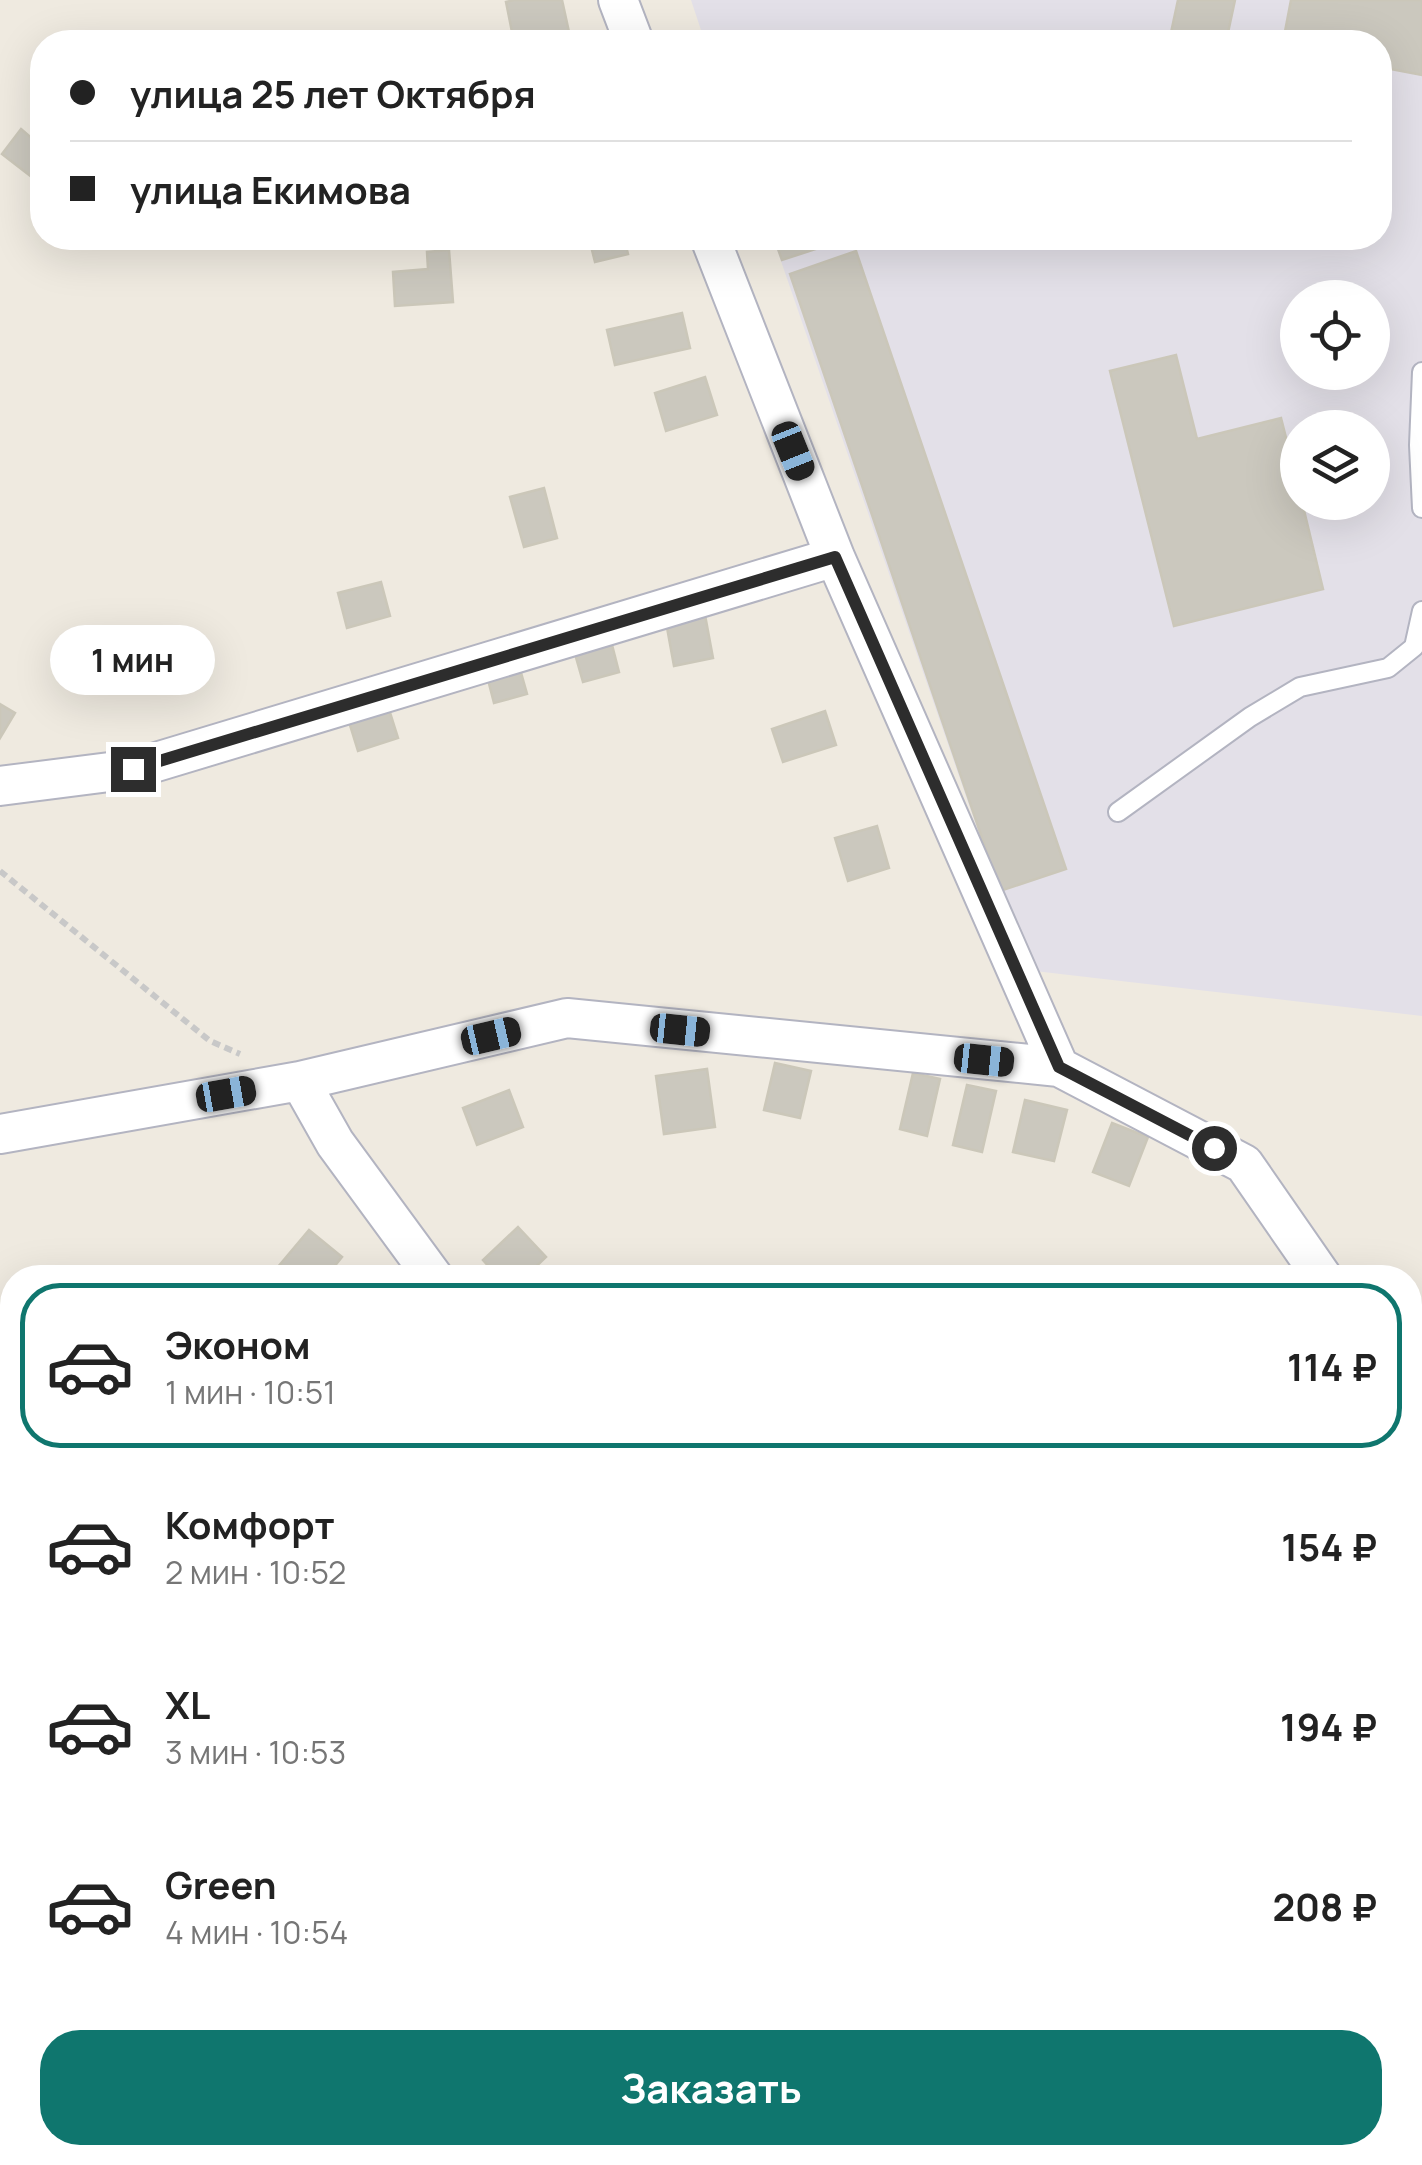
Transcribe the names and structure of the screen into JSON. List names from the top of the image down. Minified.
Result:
{"page":{"banner":["улица 25 лет Октября","улица Екимова"],"bubble":"1 мин","list":[{"name":"Эконом","note":"1 мин · 10:51","value":"114 ₽"},{"name":"Комфорт","note":"2 мин · 10:52","value":"154 ₽"},{"name":"XL","note":"3 мин · 10:53","value":"194 ₽"},{"name":"Green","note":"4 мин · 10:54","value":"208 ₽"}],"buttons":"Заказать"}}
